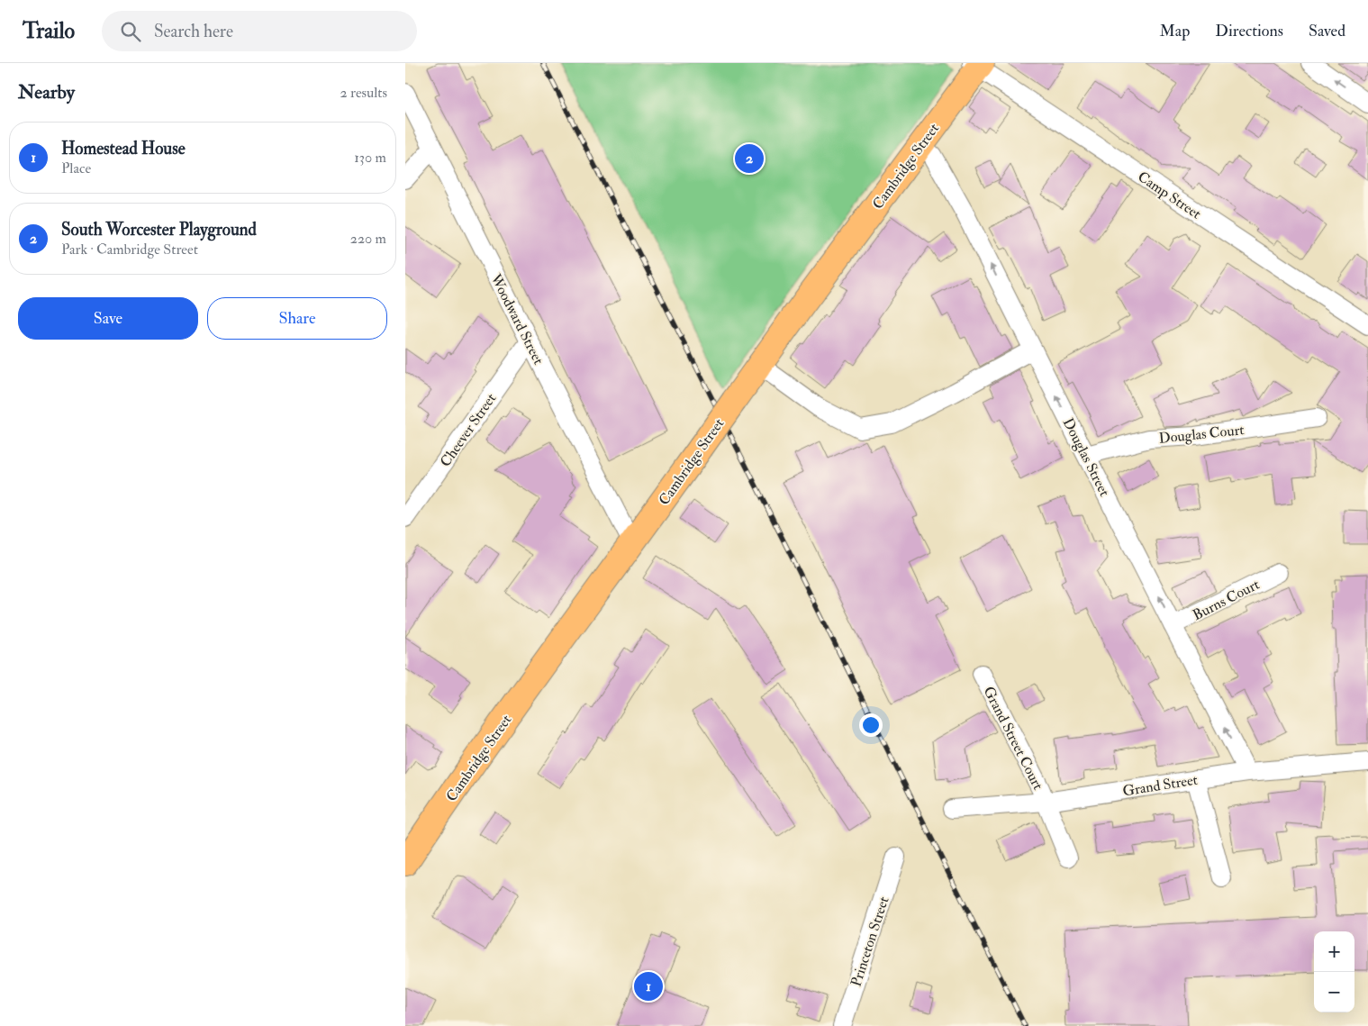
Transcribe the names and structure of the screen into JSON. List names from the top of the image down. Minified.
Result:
{"streets":{"main road":["Cambridge Street"],"street":["Camp Street","Woodward Street","Cheever Street","Douglas Court","Douglas Street","Burns Court","Grand Street Court","Grand Street","Princeton Street"]},"crossings":[["Cambridge Street","Camp Street"],["Cambridge Street","Woodward Street"],["Cambridge Street","Douglas Street"],["Woodward Street","Cheever Street"],["Douglas Court","Douglas Street"],["Douglas Street","Burns Court"],["Douglas Street","Grand Street"],["Grand Street Court","Grand Street"]],"one_way":["Douglas Street"],"page":{"header":"Trailo","search":"Search here","nav":["Map","Directions","Saved"],"heading":["Nearby","2 results"],"list":[{"mark":"1","name":"Homestead House","note":"Place","value":"130 m"},{"mark":"2","name":"South Worcester Playground","note":"Park · Cambridge Street","value":"220 m"}],"pins":["2","1"],"buttons":["Save","Share"],"map_buttons":["+","−"]}}
